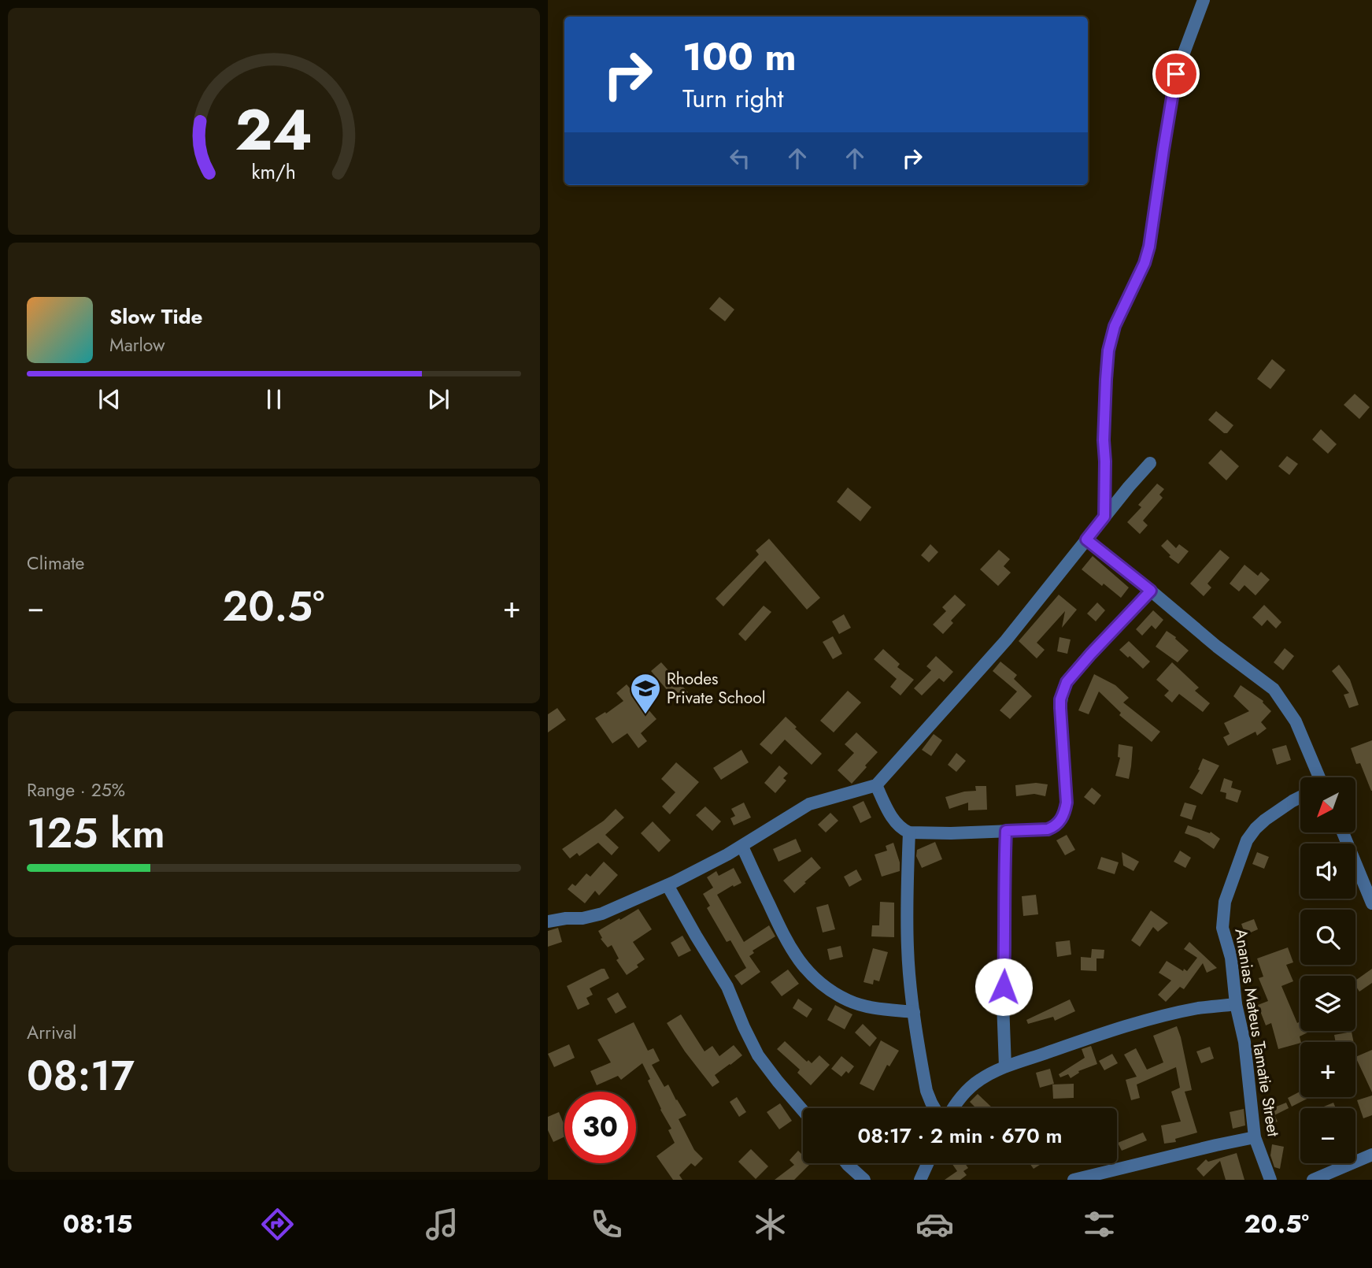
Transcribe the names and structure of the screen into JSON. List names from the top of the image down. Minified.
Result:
{"streets":{"street":["Ananias Mateus Tamatie Street"]},"places":{"school or university":["Rhodes Private School"]},"north":"bottom left","page":{"turn":["100 m","Turn right"],"song":["Slow Tide","Marlow"],"tile":["Climate",["Range · 25%","125 km"],["Arrival","08:17"]],"heat":["−","20.5°","+"],"map_buttons":["+","−"],"limit":"30","trip":"08:17 · 2 min · 670 m","tabs":["08:15","20.5°"],"gauge":["24","km/h"]}}
